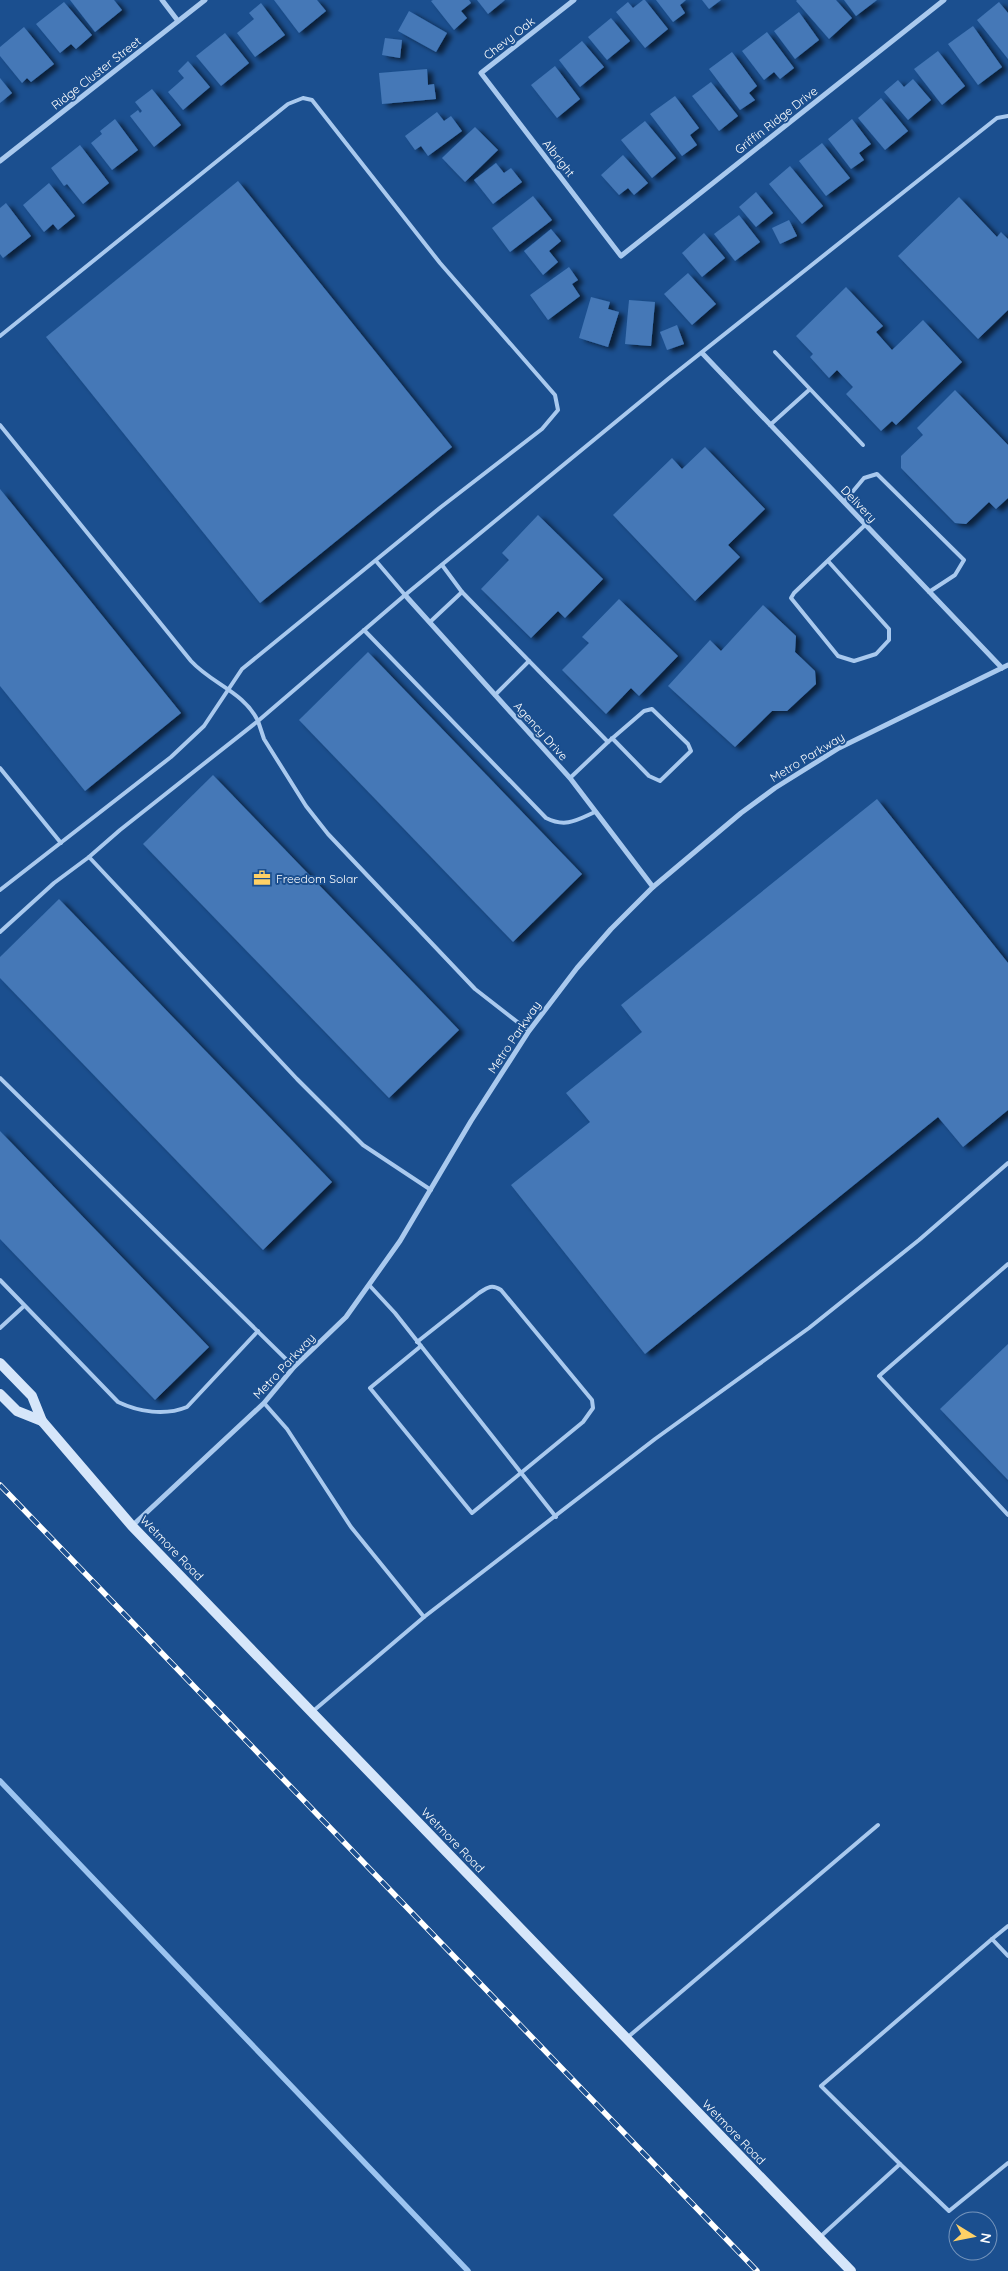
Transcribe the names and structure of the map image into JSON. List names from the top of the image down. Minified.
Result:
{"streets":{"main road":["Wetmore Road"],"street":["Chevy Oak","Ridge Cluster Street","Griffin Ridge Drive","Albright","Delivery","Agency Drive","Metro Parkway"]},"crossings":[["Chevy Oak","Albright"],["Griffin Ridge Drive","Albright"],["Delivery","Metro Parkway"],["Agency Drive","Metro Parkway"],["Metro Parkway","Wetmore Road"]],"places":{"office":["Freedom Solar"]},"north":"right"}
